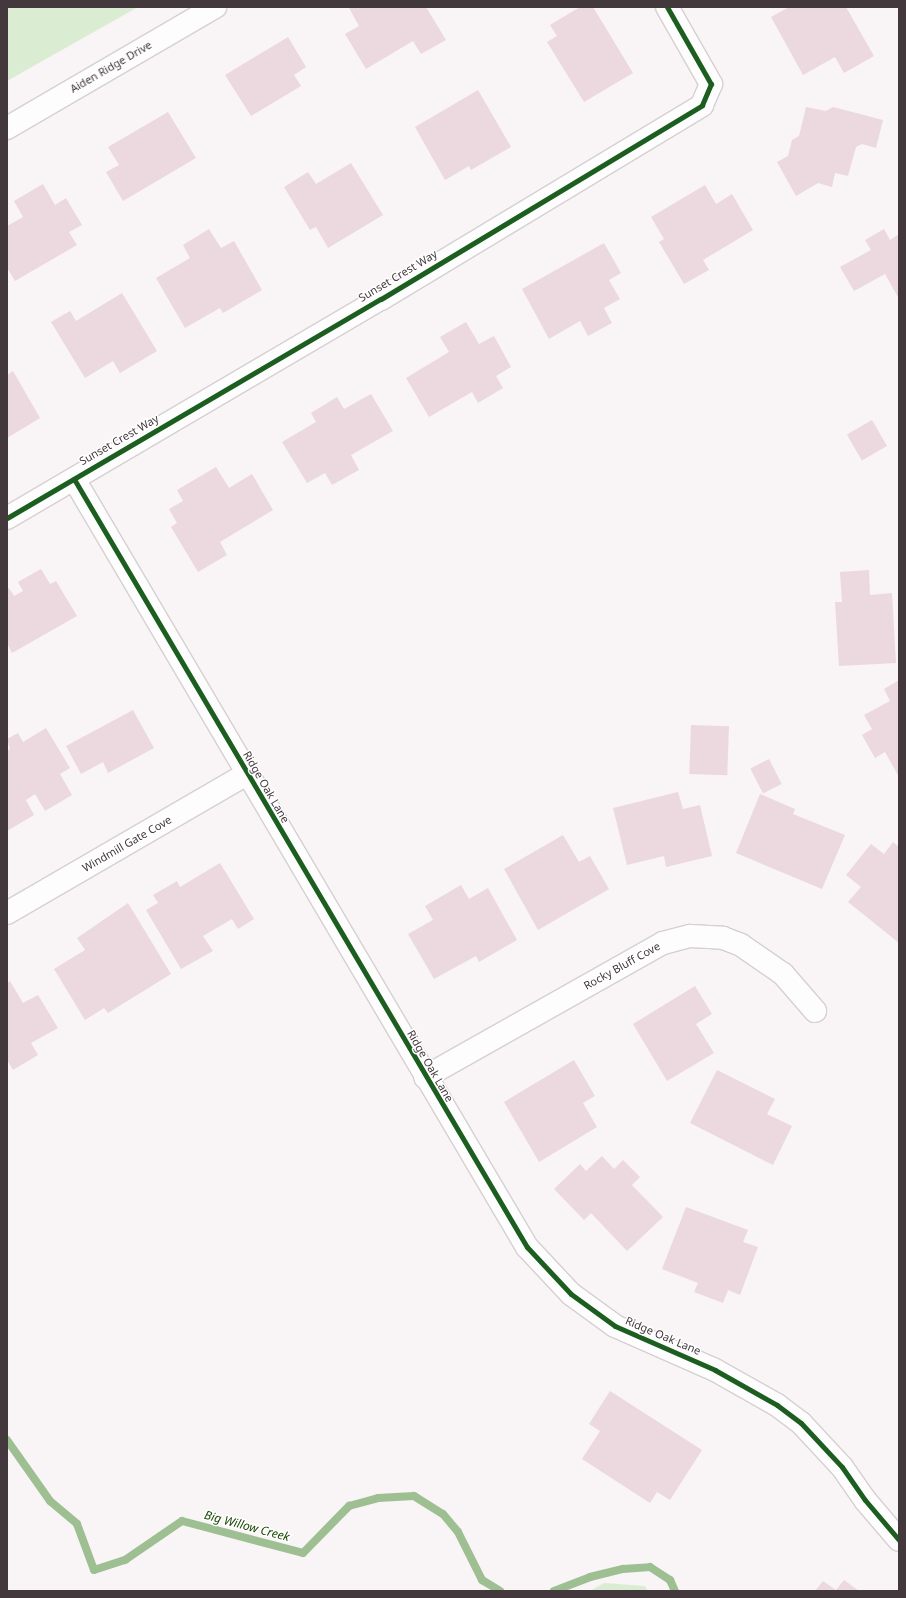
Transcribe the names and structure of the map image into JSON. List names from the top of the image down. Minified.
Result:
{"streets":{"street":["Aiden Ridge Drive","Sunset Crest Way","Ridge Oak Lane","Windmill Gate Cove","Rocky Bluff Cove"]},"crossings":[["Sunset Crest Way","Ridge Oak Lane"],["Ridge Oak Lane","Windmill Gate Cove"],["Ridge Oak Lane","Rocky Bluff Cove"]],"water":["Big Willow Creek"]}
